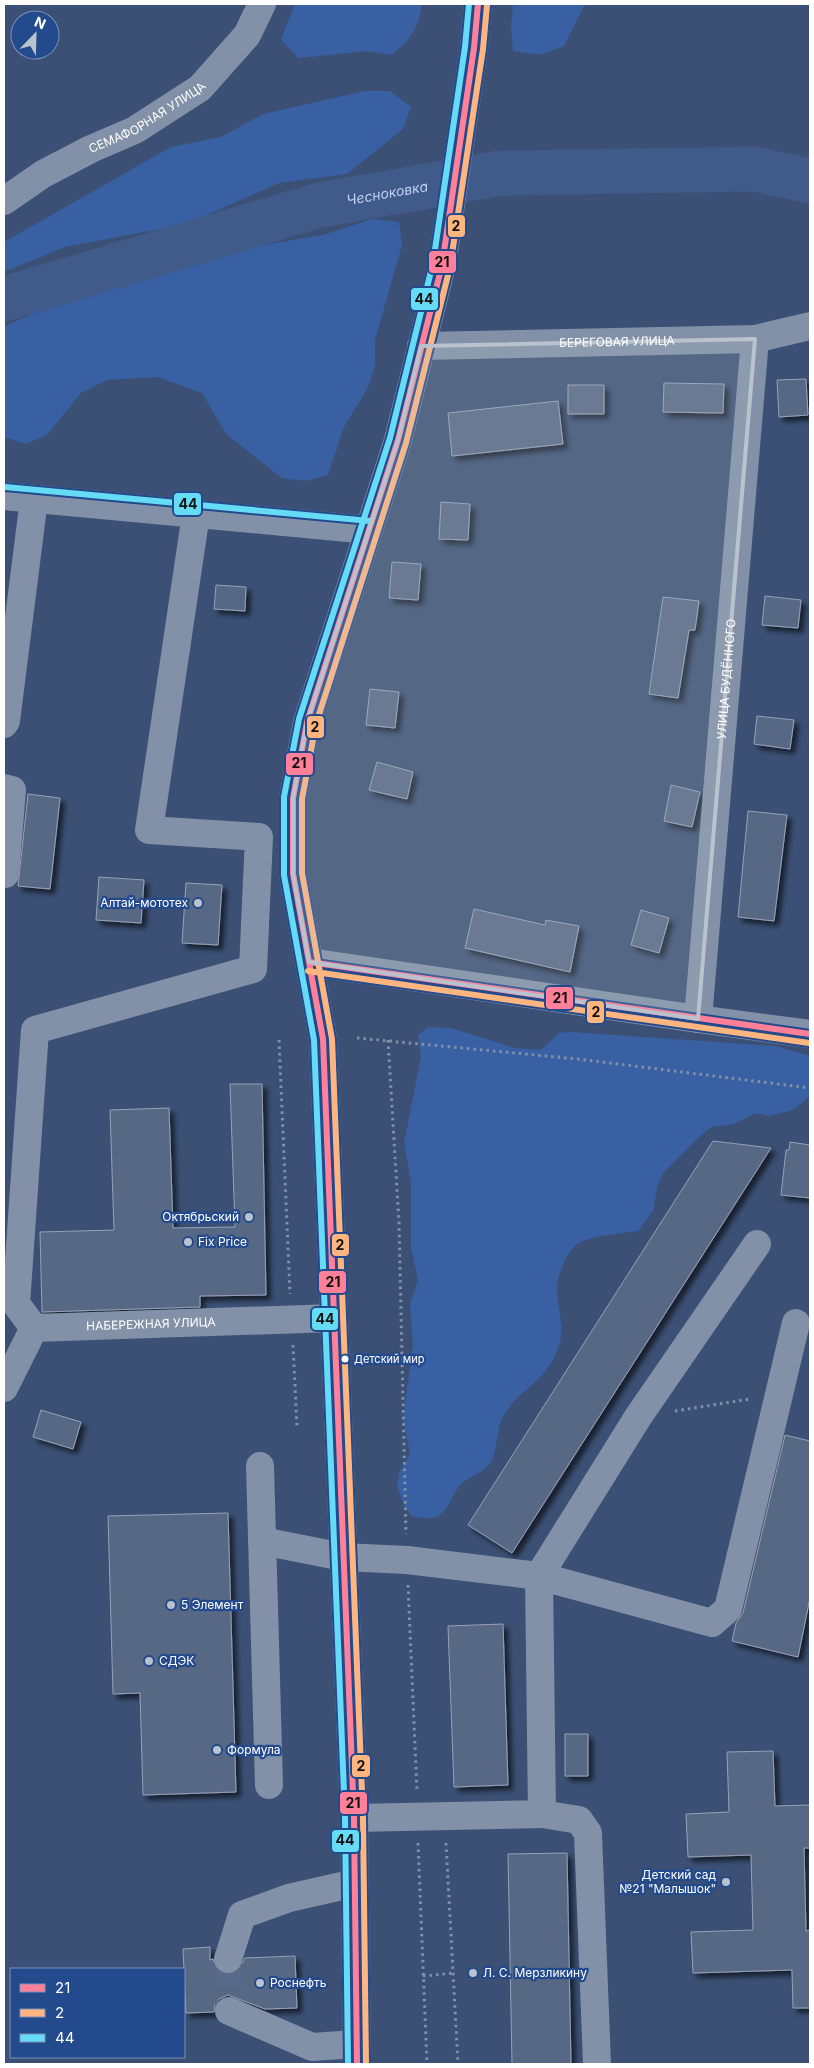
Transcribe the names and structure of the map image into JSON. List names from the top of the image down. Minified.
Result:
{"streets":{"street":["СЕМАФОРНАЯ УЛИЦА","БЕРЕГОВАЯ УЛИЦА","УЛИЦА БУДЁННОГО","НАБЕРЕЖНАЯ УЛИЦА"]},"crossings":[["БЕРЕГОВАЯ УЛИЦА","УЛИЦА БУДЁННОГО"]],"water":["Чесноковка"],"places":["Алтай-мототех","Октябрьский","Fix Price","Детский мир","5 Элемент","СДЭК","Формула","Детский сад №21 \"Малышок\"","Л. С. Мерзликину","Роснефть"],"lines":["transit line 21","transit line 44","transit line 2"],"legend":["21","2","44"],"north":"top right"}
